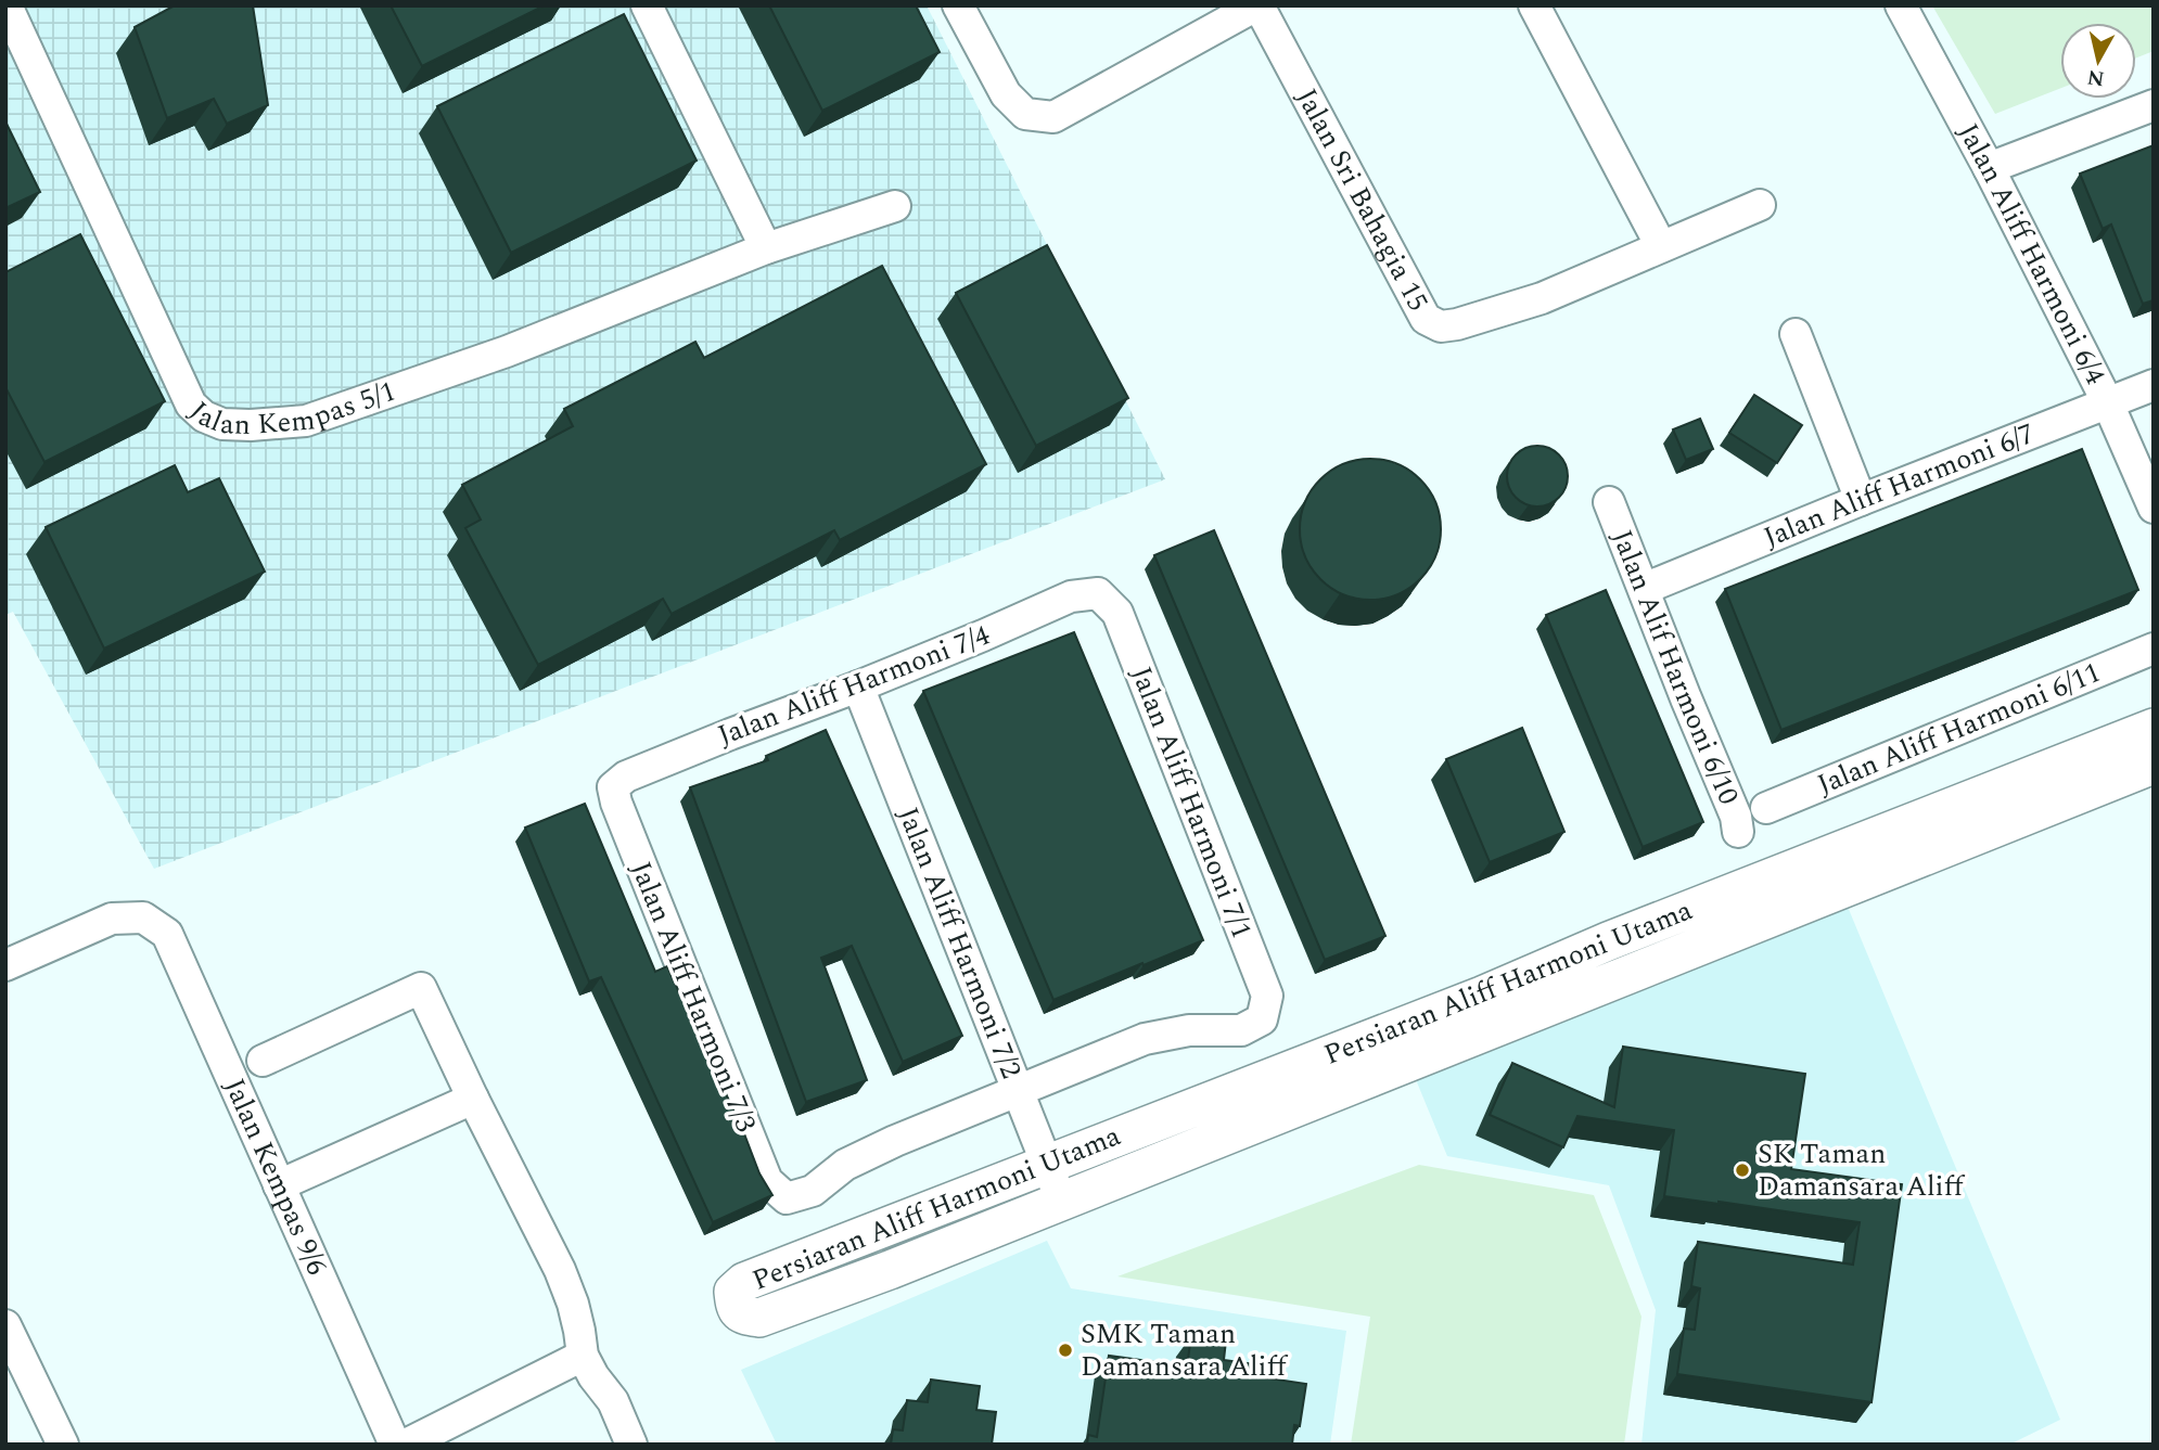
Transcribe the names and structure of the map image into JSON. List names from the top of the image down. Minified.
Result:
{"streets":{"street":["Jalan Sri Bahagia 15","Jalan Aliff Harmoni 6/4","Jalan Kempas 5/1","Jalan Aliff Harmoni 6/7","Jalan Alif Harmoni 6/10","Jalan Aliff Harmoni 7/4","Jalan Aliff Harmoni 6/11","Jalan Aliff Harmoni 7/1","Jalan Aliff Harmoni 7/2","Persiaran Aliff Harmoni Utama","Jalan Aliff Harmoni 7/3","Jalan Kempas 9/6"]},"crossings":[["Jalan Aliff Harmoni 6/4","Jalan Aliff Harmoni 6/7"],["Jalan Aliff Harmoni 6/7","Jalan Alif Harmoni 6/10"],["Jalan Aliff Harmoni 7/4","Jalan Aliff Harmoni 7/1"],["Jalan Aliff Harmoni 7/4","Jalan Aliff Harmoni 7/2"],["Jalan Aliff Harmoni 7/4","Jalan Aliff Harmoni 7/3"],["Jalan Aliff Harmoni 7/1","Jalan Aliff Harmoni 7/2"],["Jalan Aliff Harmoni 7/1","Jalan Aliff Harmoni 7/3"],["Jalan Aliff Harmoni 7/2","Persiaran Aliff Harmoni Utama"],["Jalan Aliff Harmoni 7/2","Jalan Aliff Harmoni 7/3"]],"places":["SK Taman Damansara Aliff","SMK Taman Damansara Aliff"],"north":"bottom"}
